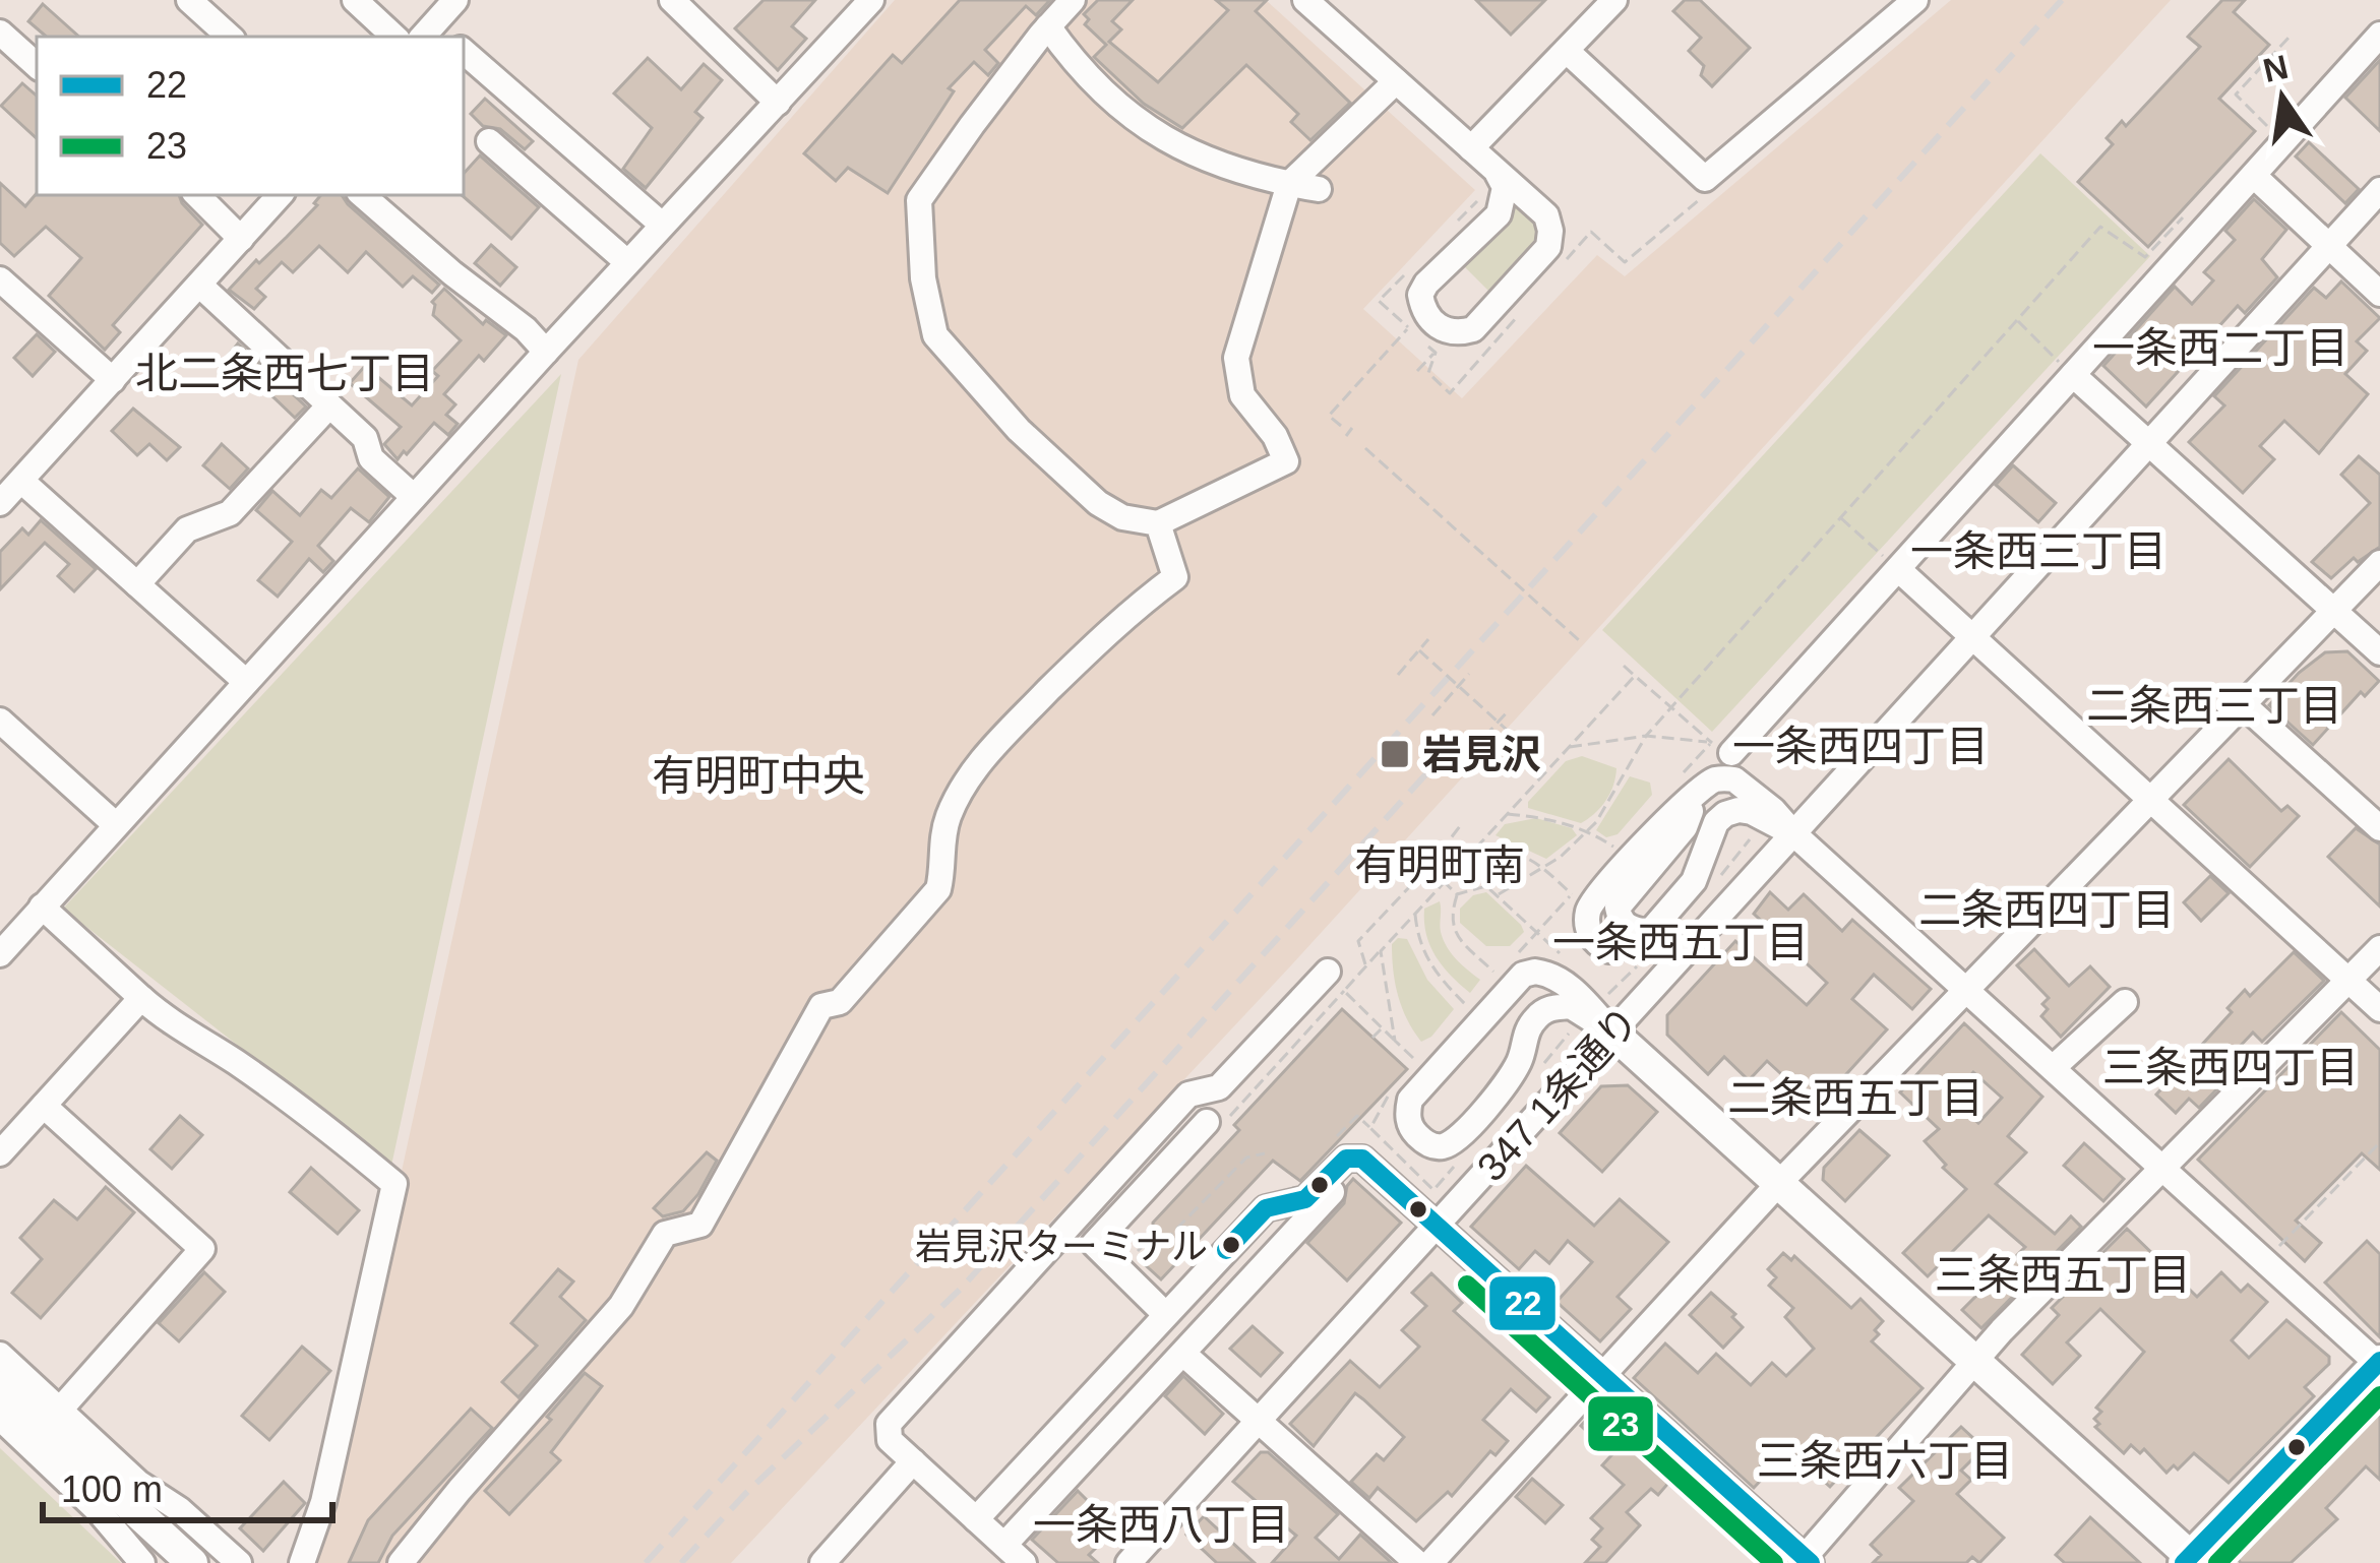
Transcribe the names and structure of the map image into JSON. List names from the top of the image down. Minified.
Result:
{"streets":{"street":["347 1条通り"]},"districts":["一条西二丁目","北二条西七丁目","一条西三丁目","二条西三丁目","一条西四丁目","有明町中央","有明町南","二条西四丁目","一条西五丁目","三条西四丁目","二条西五丁目","三条西五丁目","三条西六丁目","一条西八丁目"],"places":{"transit":["岩見沢"],"other":["岩見沢ターミナル"]},"lines":["transit line 22","transit line 23"],"legend":["22","23"],"scale_bar":"100 m","north":"top"}
